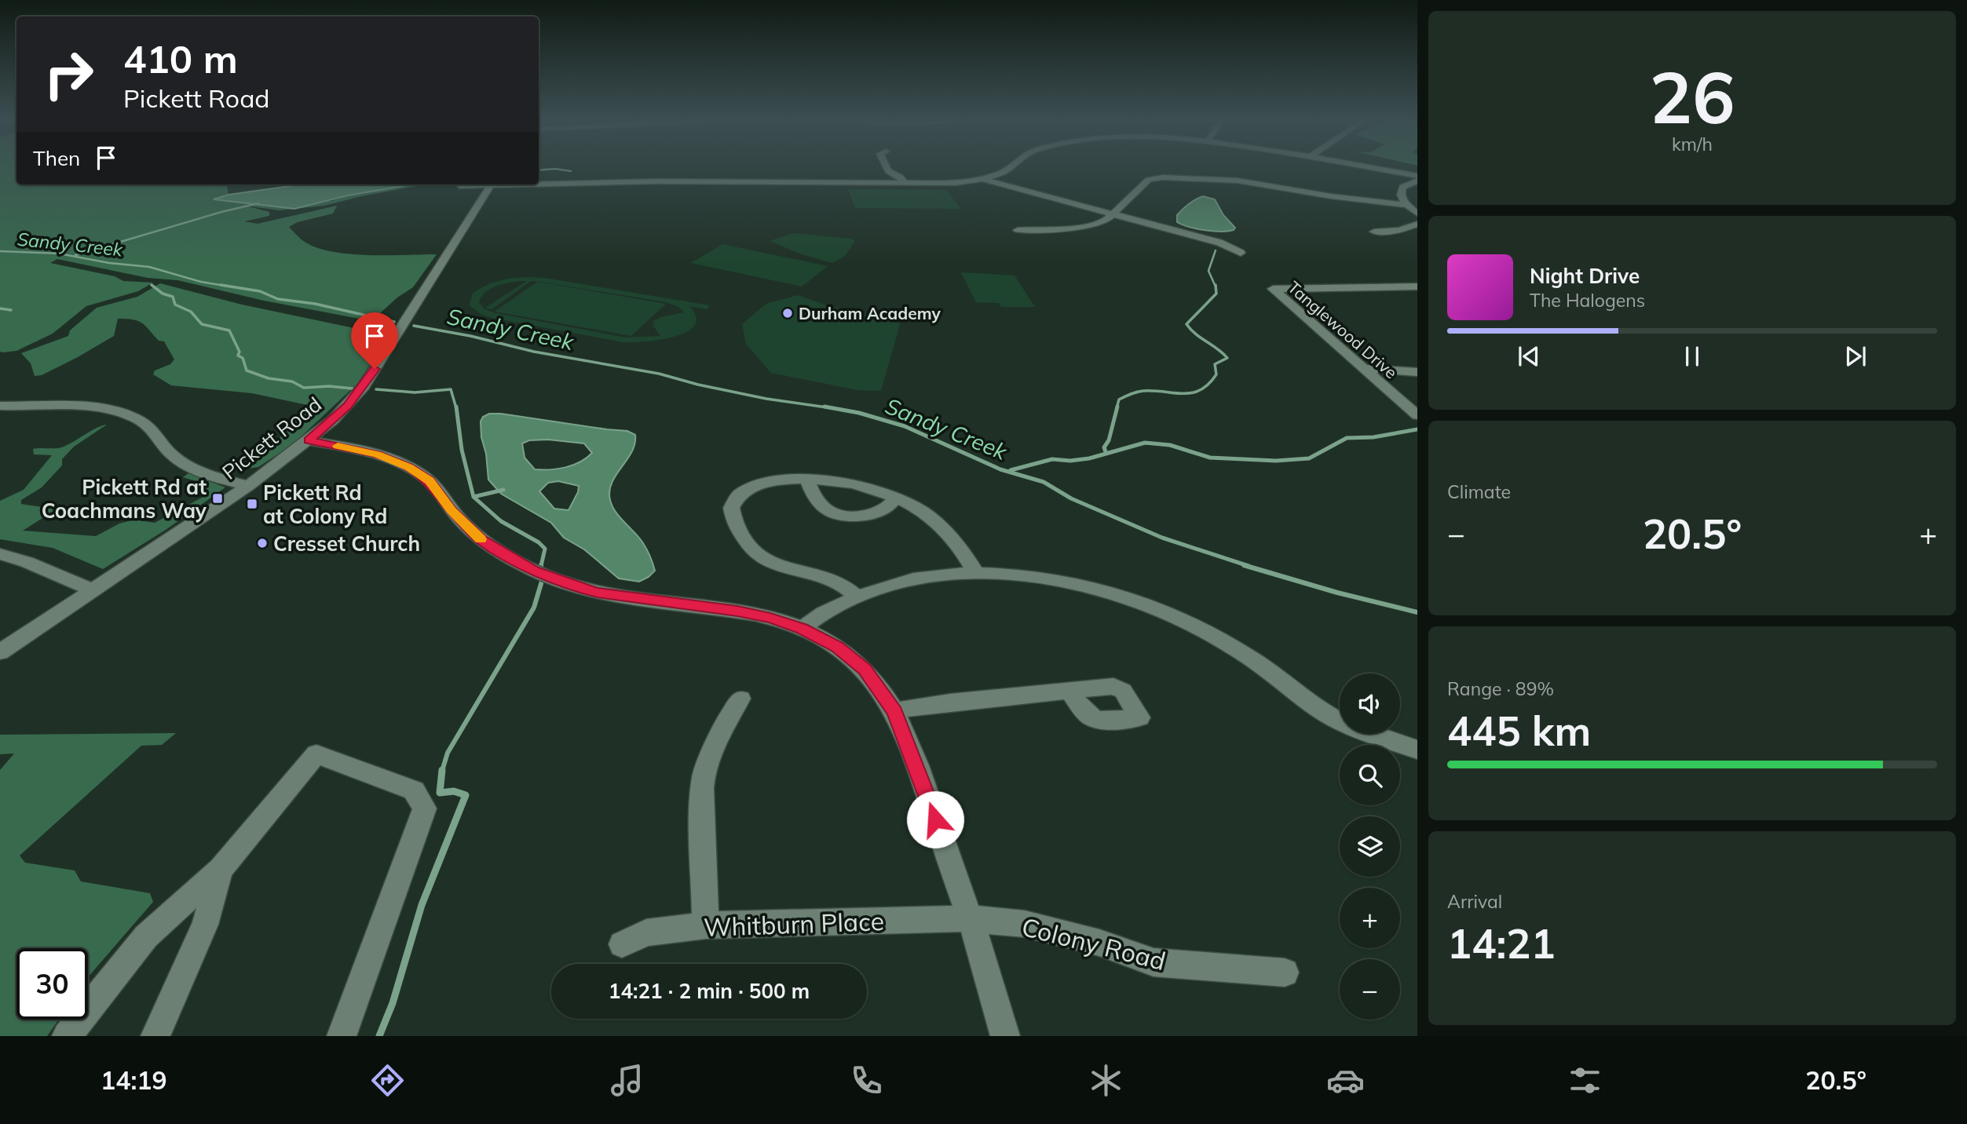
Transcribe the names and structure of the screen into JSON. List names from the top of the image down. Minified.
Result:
{"streets":{"street":["Tanglewood Drive","Pickett Road","Whitburn Place","Colony Road"]},"crossings":[["Whitburn Place","Colony Road"]],"water":["Sandy Creek"],"places":{"other":["Durham Academy","Cresset Church"],"transit":["Pickett Rd at Coachmans Way","Pickett Rd at Colony Rd"]},"page":{"tile":[["26","km/h"],"Climate",["Range · 89%","445 km"],["Arrival","14:21"]],"turn":["410 m","Pickett Road"],"then":"Then","song":["Night Drive","The Halogens"],"heat":["−","20.5°","+"],"map_buttons":["+","−"],"limit":"30","trip":"14:21 · 2 min · 500 m","tabs":["14:19","20.5°"]}}
